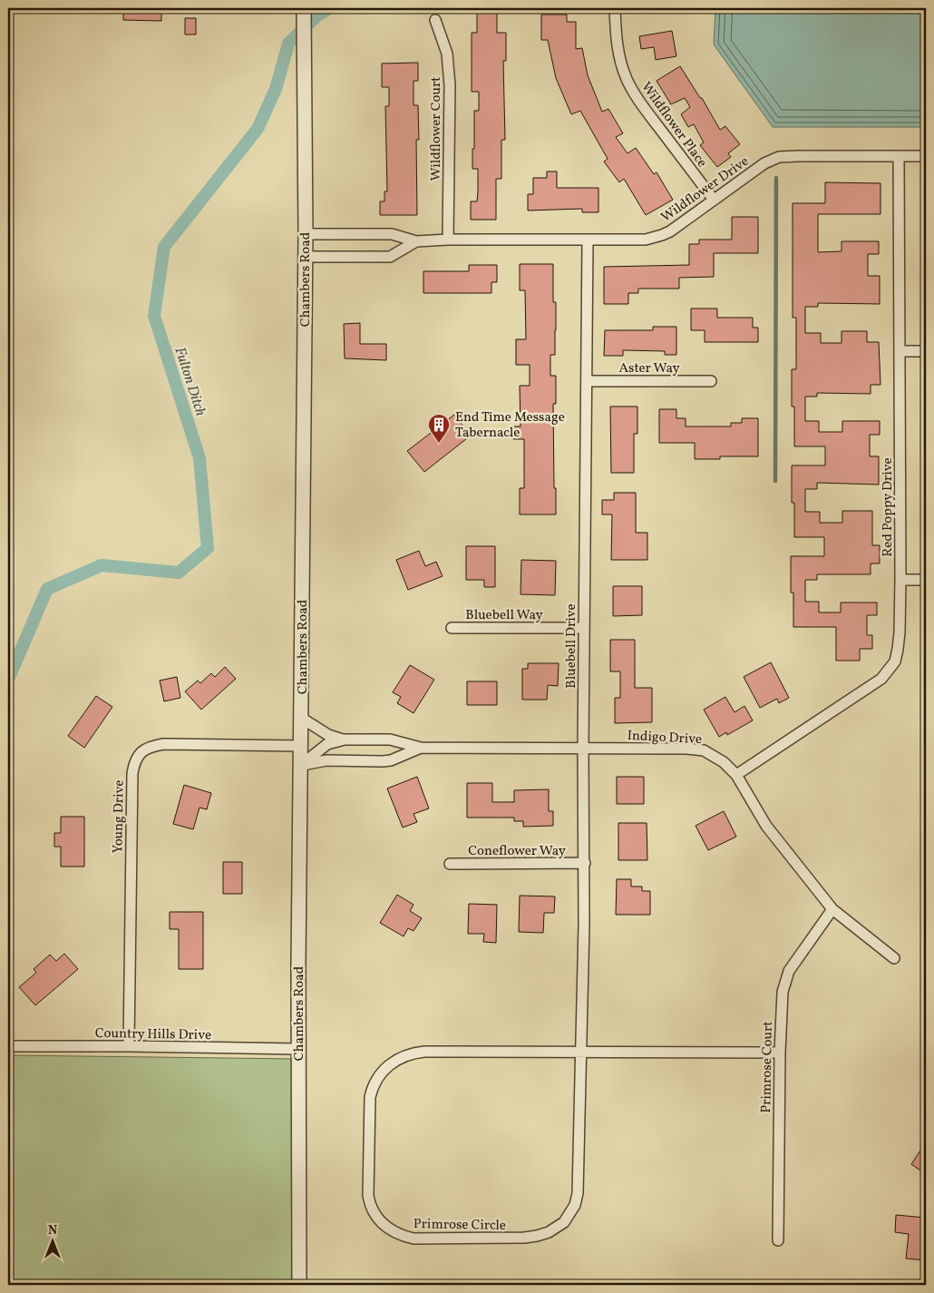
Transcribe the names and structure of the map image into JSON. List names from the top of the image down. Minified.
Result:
{"streets":{"street":["Wildflower Place","Wildflower Court","Wildflower Drive","Chambers Road","Aster Way","Red Poppy Drive","Bluebell Way","Bluebell Drive","Indigo Drive","Young Drive","Coneflower Way","Country Hills Drive","Primrose Court","Primrose Circle"]},"crossings":[["Wildflower Place","Wildflower Drive"],["Wildflower Court","Wildflower Drive"],["Wildflower Drive","Chambers Road"],["Wildflower Drive","Red Poppy Drive"],["Wildflower Drive","Bluebell Drive"],["Chambers Road","Indigo Drive"],["Chambers Road","Young Drive"],["Chambers Road","Country Hills Drive"],["Aster Way","Bluebell Drive"],["Red Poppy Drive","Indigo Drive"],["Bluebell Way","Bluebell Drive"],["Bluebell Drive","Indigo Drive"],["Bluebell Drive","Coneflower Way"],["Bluebell Drive","Primrose Circle"],["Indigo Drive","Primrose Court"],["Young Drive","Country Hills Drive"],["Primrose Court","Primrose Circle"]],"water":["Fulton Ditch"],"places":{"building":["End Time Message Tabernacle"]},"north":"top"}
